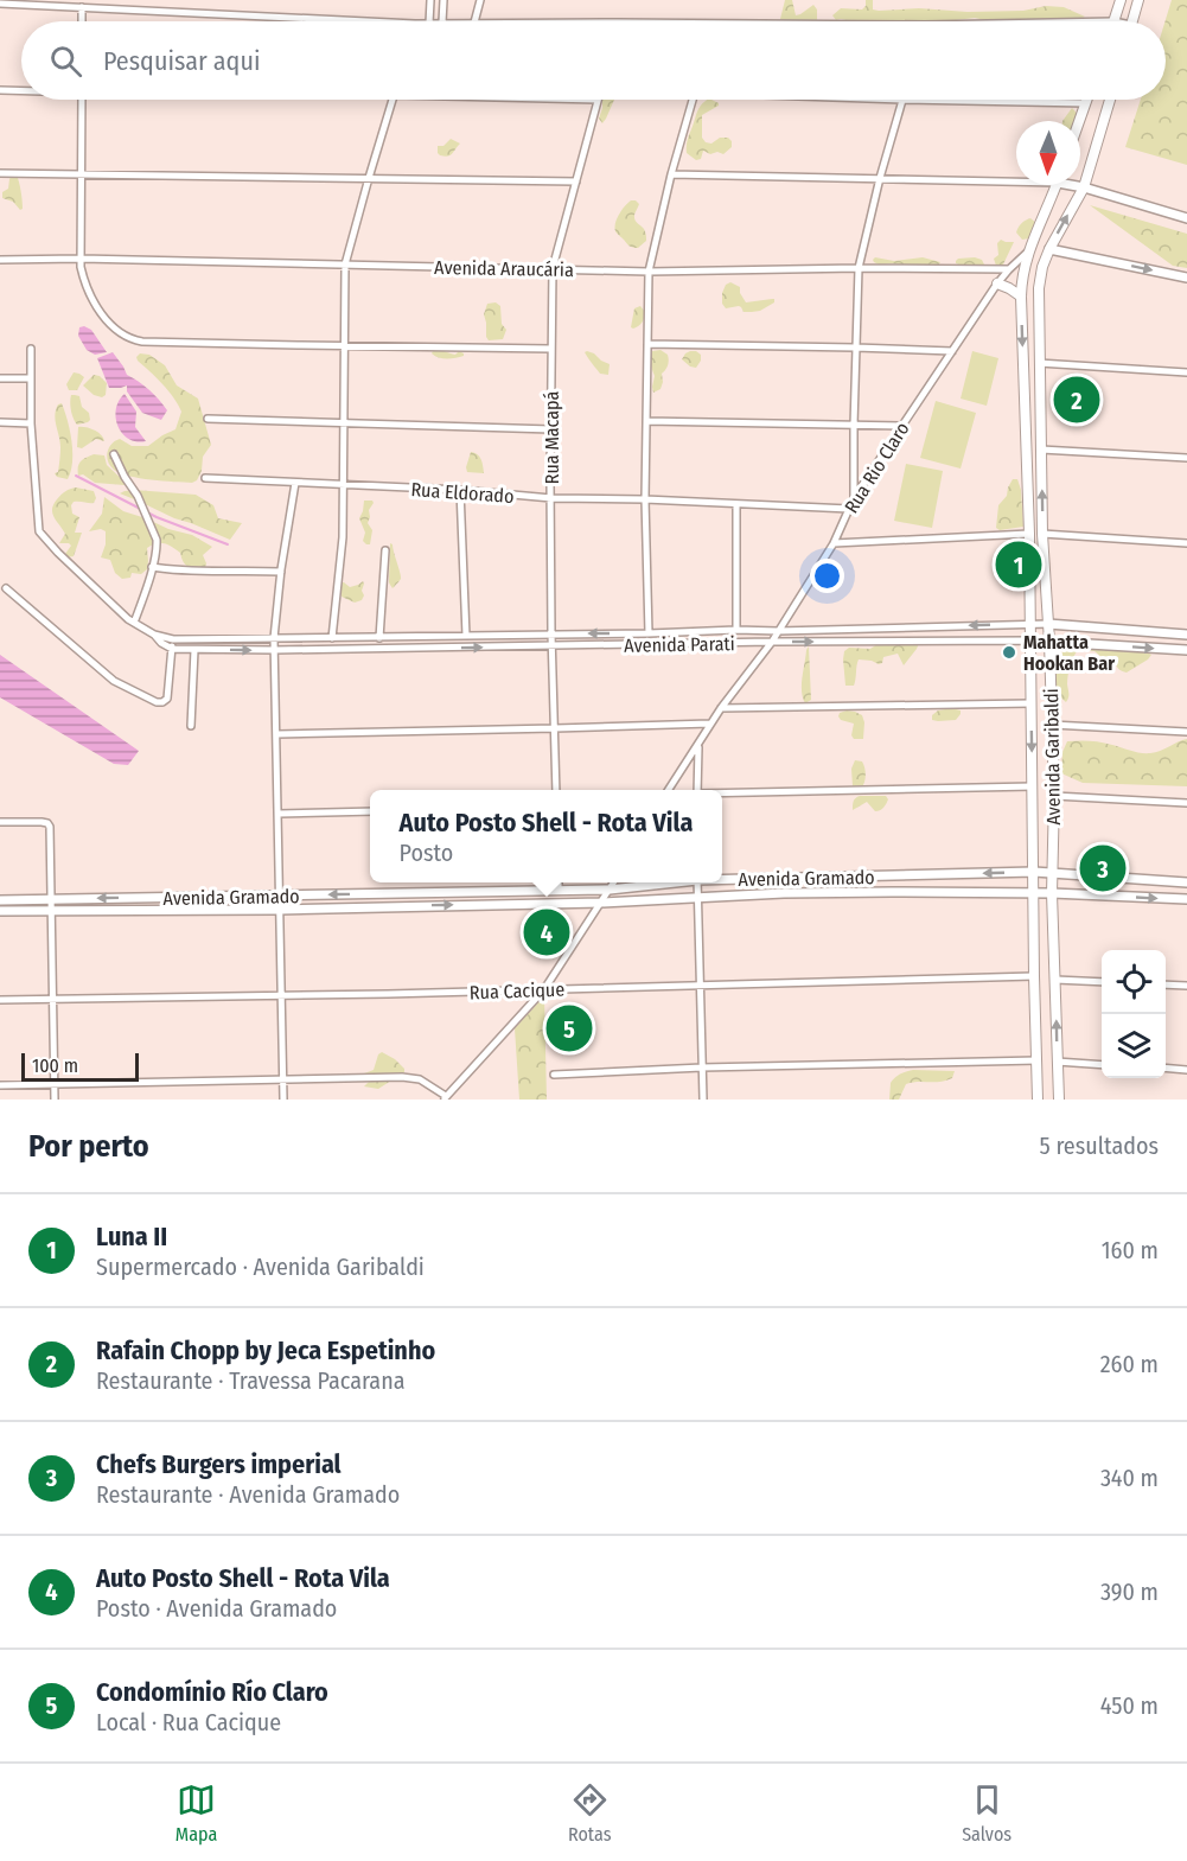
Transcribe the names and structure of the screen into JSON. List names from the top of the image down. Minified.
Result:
{"streets":{"main road":["Avenida Garibaldi"],"street":["Avenida Araucária","Rua Macapá","Rua Rio Claro","Rua Eldorado","Avenida Parati","Avenida Gramado","Rua Cacique"]},"crossings":[["Avenida Araucária","Rua Macapá"],["Avenida Araucária","Rua Rio Claro"],["Rua Macapá","Rua Eldorado"],["Rua Macapá","Avenida Parati"],["Rua Rio Claro","Rua Eldorado"],["Rua Rio Claro","Avenida Parati"],["Rua Rio Claro","Avenida Garibaldi"],["Avenida Parati","Avenida Garibaldi"],["Avenida Garibaldi","Avenida Gramado"],["Avenida Garibaldi","Rua Cacique"]],"places":["Mahatta Hookan Bar"],"scale_bar":"100 m","north":"bottom","page":{"search":"Pesquisar aqui","pins":["2","1","3","4","5"],"popup":["Auto Posto Shell - Rota Vila","Posto"],"scale":"100 m","heading":["Por perto","5 resultados"],"list":[{"mark":"1","name":"Luna II","note":"Supermercado · Avenida Garibaldi","value":"160 m"},{"mark":"2","name":"Rafain Chopp by Jeca Espetinho","note":"Restaurante · Travessa Pacarana","value":"260 m"},{"mark":"3","name":"Chefs Burgers imperial","note":"Restaurante · Avenida Gramado","value":"340 m"},{"mark":"4","name":"Auto Posto Shell - Rota Vila","note":"Posto · Avenida Gramado","value":"390 m"},{"mark":"5","name":"Condomínio Río Claro","note":"Local · Rua Cacique","value":"450 m"}],"nav":["Mapa","Rotas","Salvos"]}}
